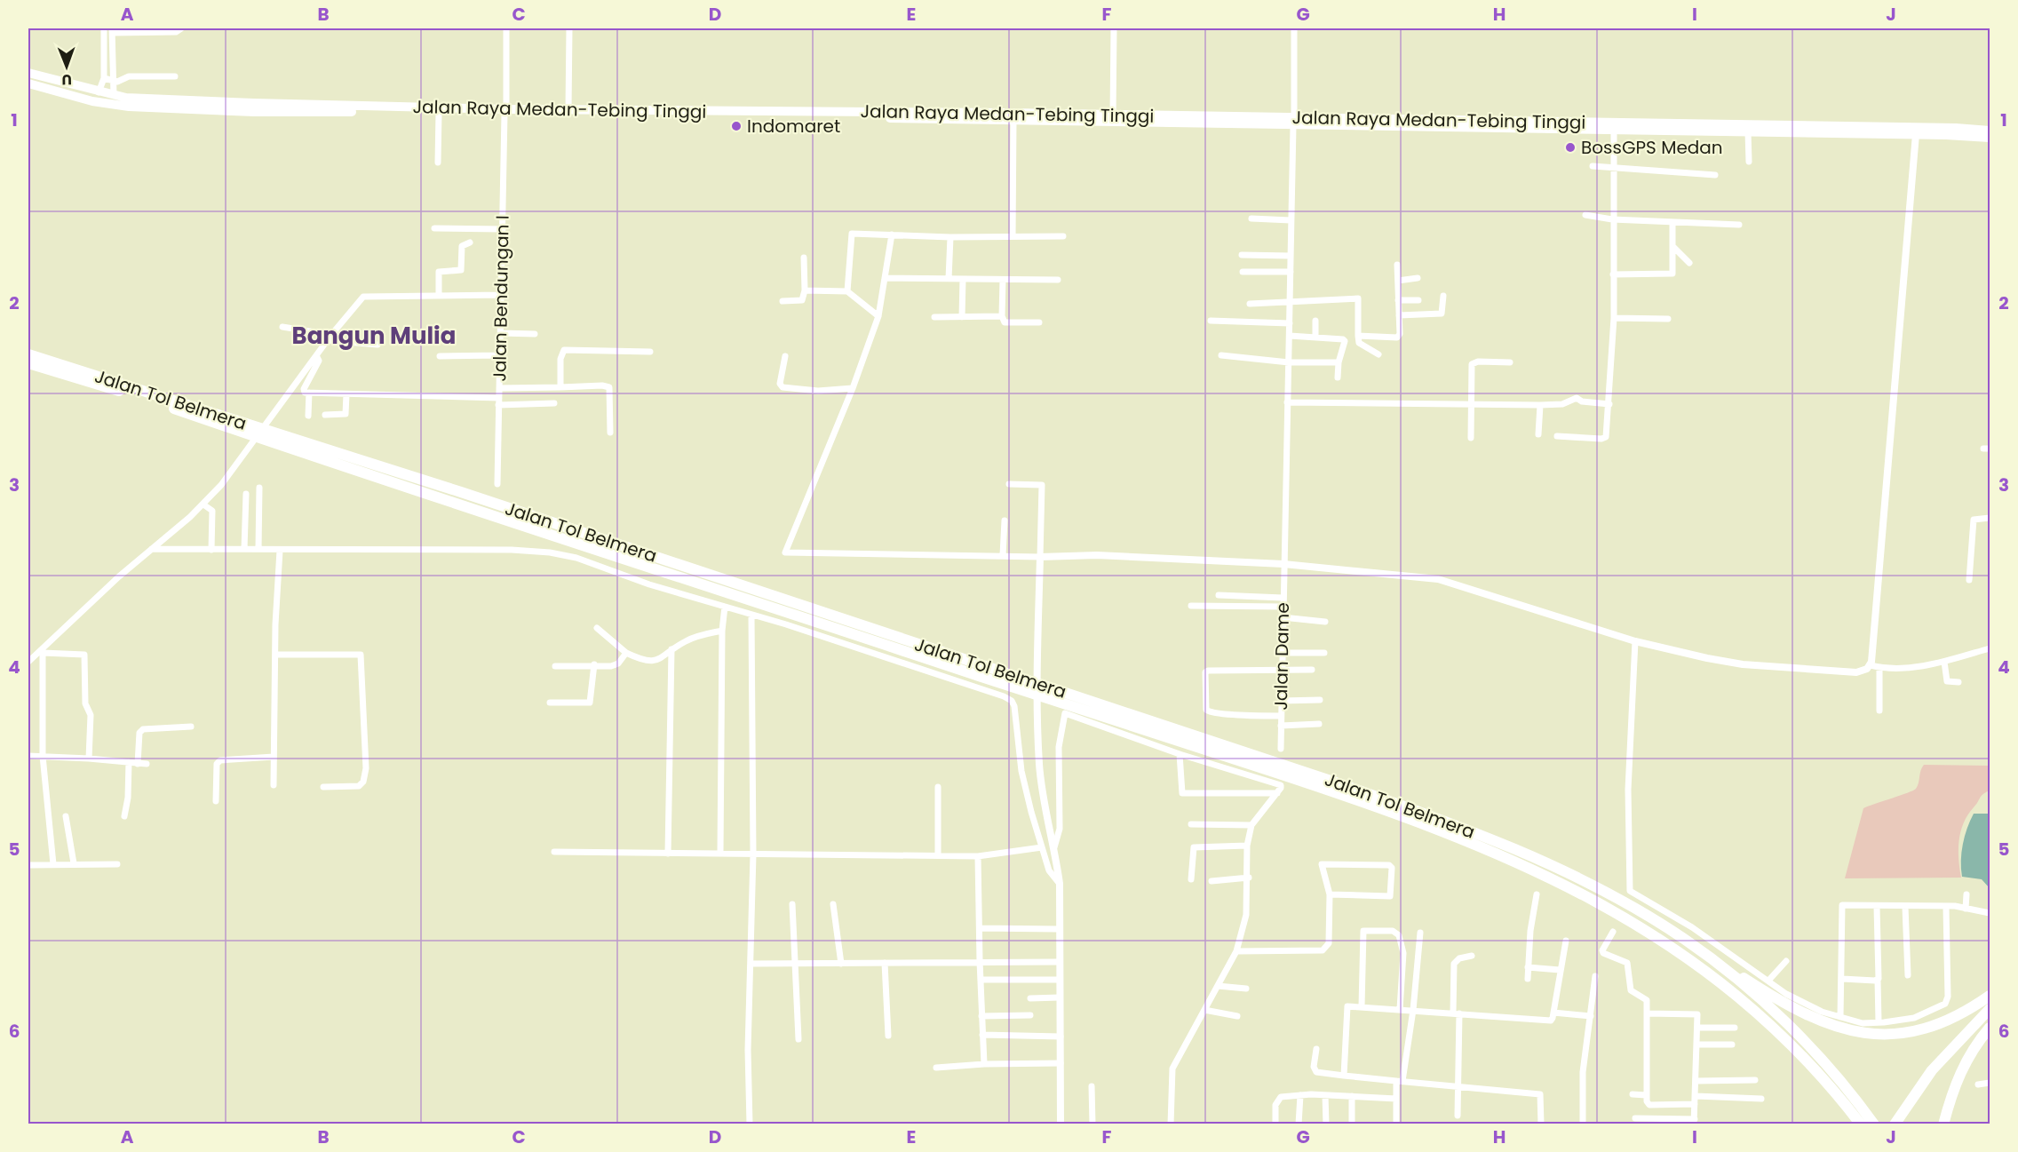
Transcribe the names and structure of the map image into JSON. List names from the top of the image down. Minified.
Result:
{"streets":{"highway":["Jalan Raya Medan-Tebing Tinggi","Jalan Tol Belmera"],"street":["Jalan Bendungan I","Jalan Dame"]},"crossings":[["Jalan Raya Medan-Tebing Tinggi","Jalan Bendungan I"],["Jalan Raya Medan-Tebing Tinggi","Jalan Dame"]],"districts":["Bangun Mulia"],"places":["Indomaret","BossGPS Medan"],"north":"bottom","grid":{"columns":["A","B","C","D","E","F","G","H","I","J"],"rows":["1","2","3","4","5","6"]}}
